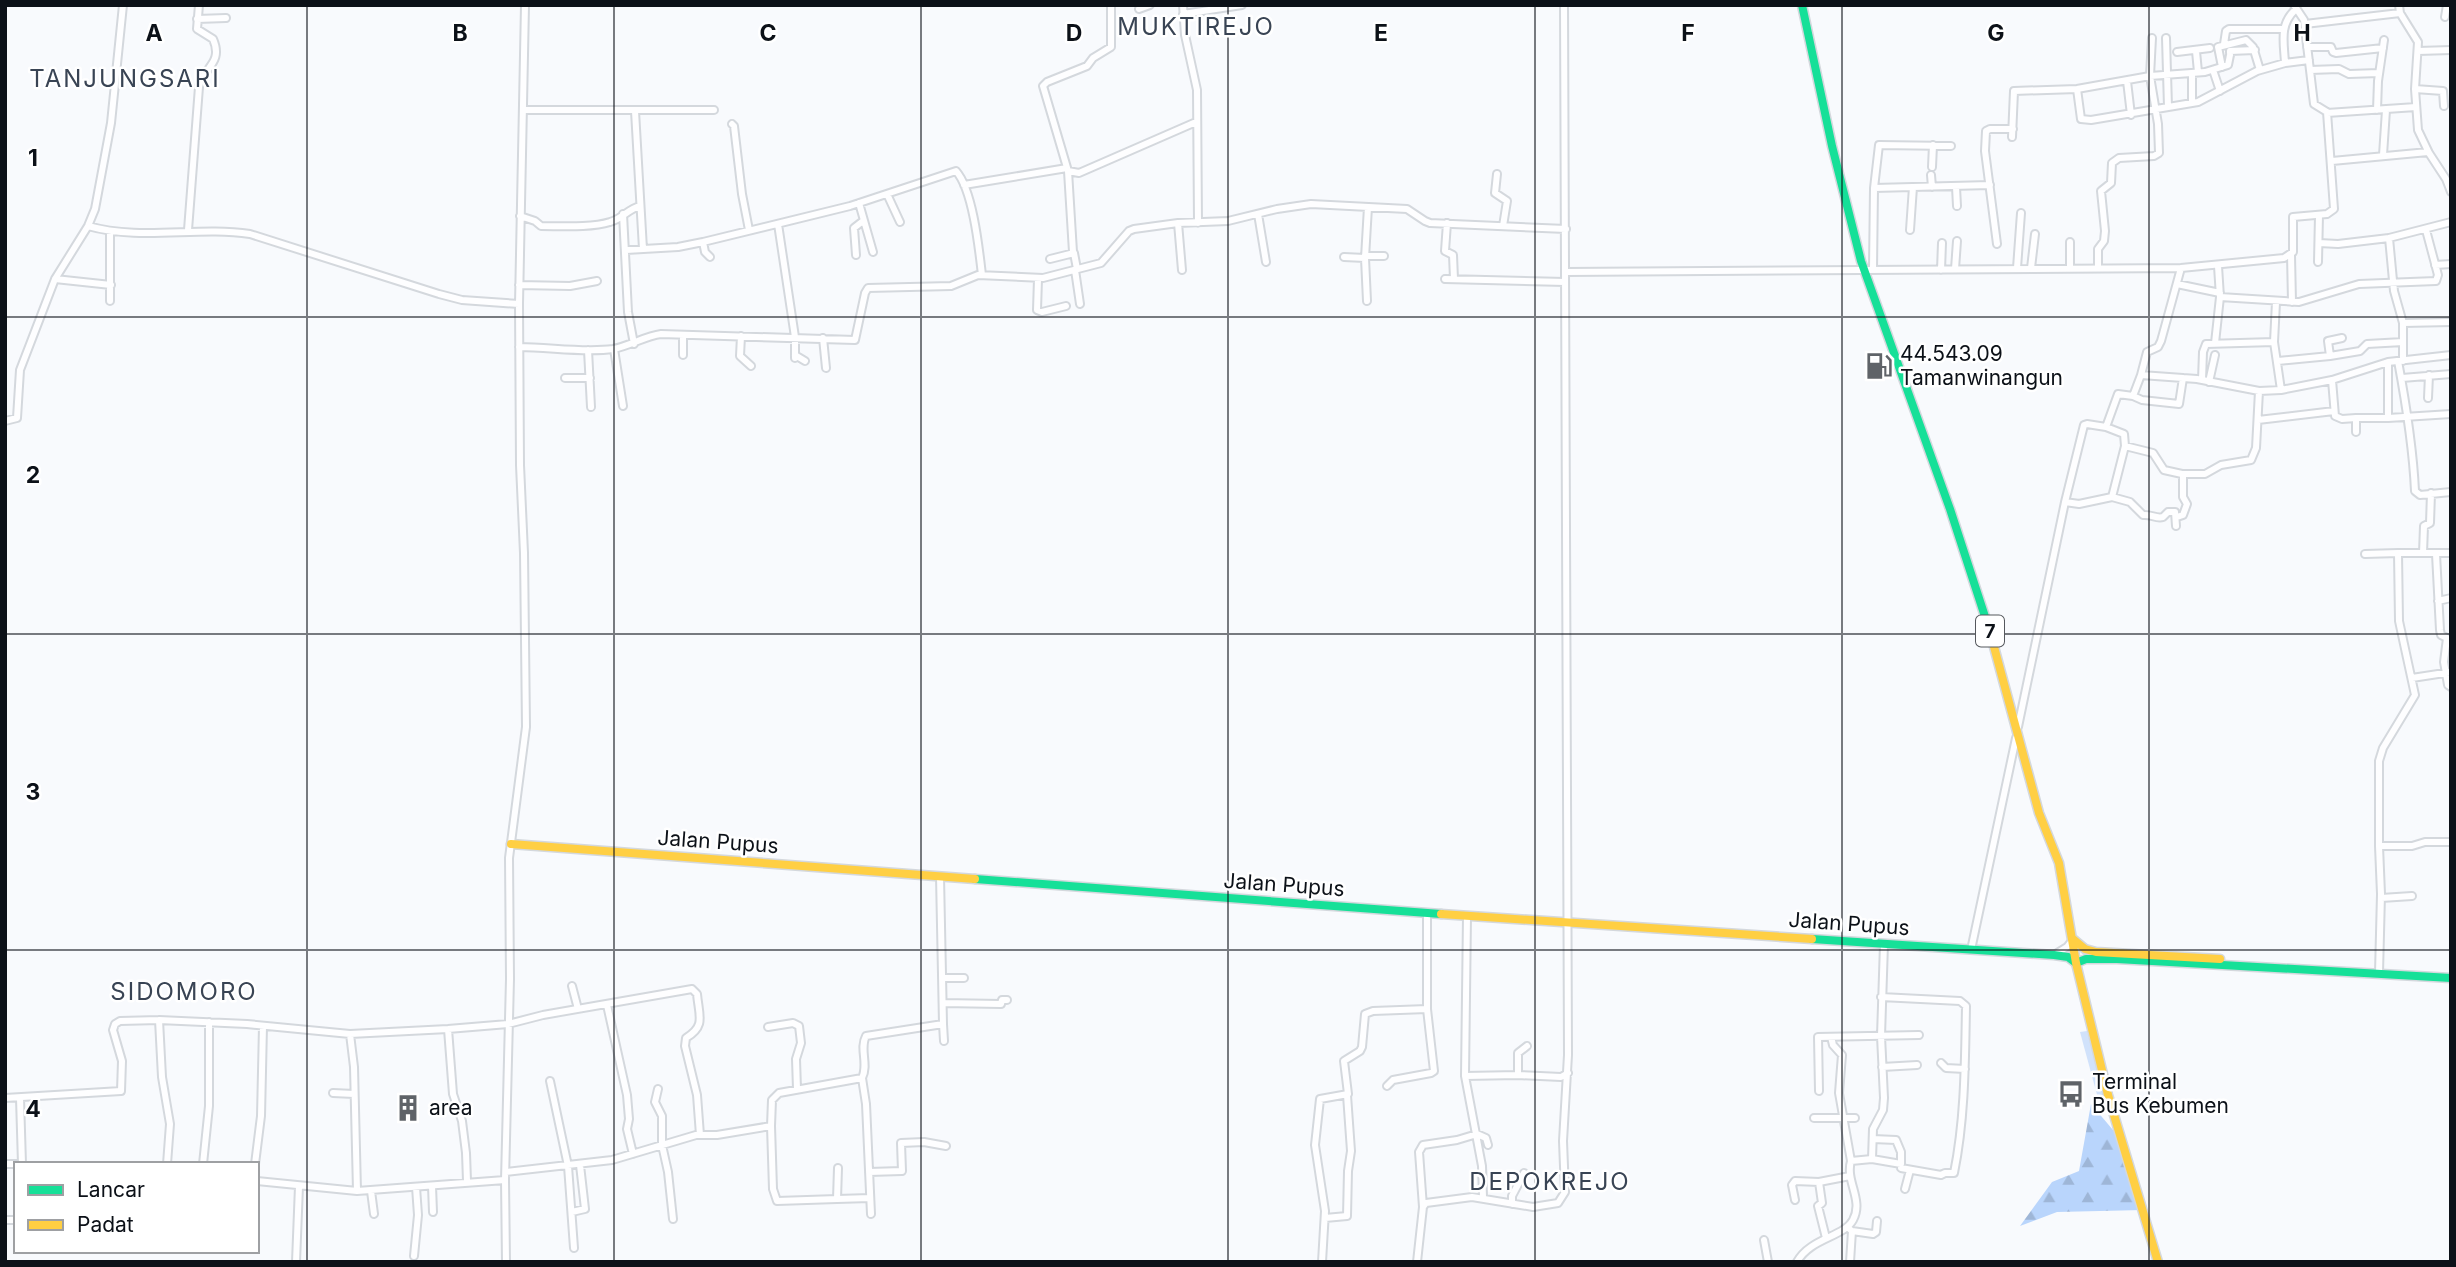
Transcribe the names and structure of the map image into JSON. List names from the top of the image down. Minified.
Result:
{"streets":{"main road":["7","Jalan Pupus"]},"crossings":[["7","Jalan Pupus"]],"districts":["MUKTIREJO","TANJUNGSARI","SIDOMORO","DEPOKREJO"],"places":{"fuel station":["44.543.09 Tamanwinangun"],"bus stop":["Terminal Bus Kebumen"],"building":["area"]},"legend":["Lancar","Padat"],"grid":{"columns":["A","B","C","D","E","F","G","H"],"rows":["1","2","3","4"]}}
